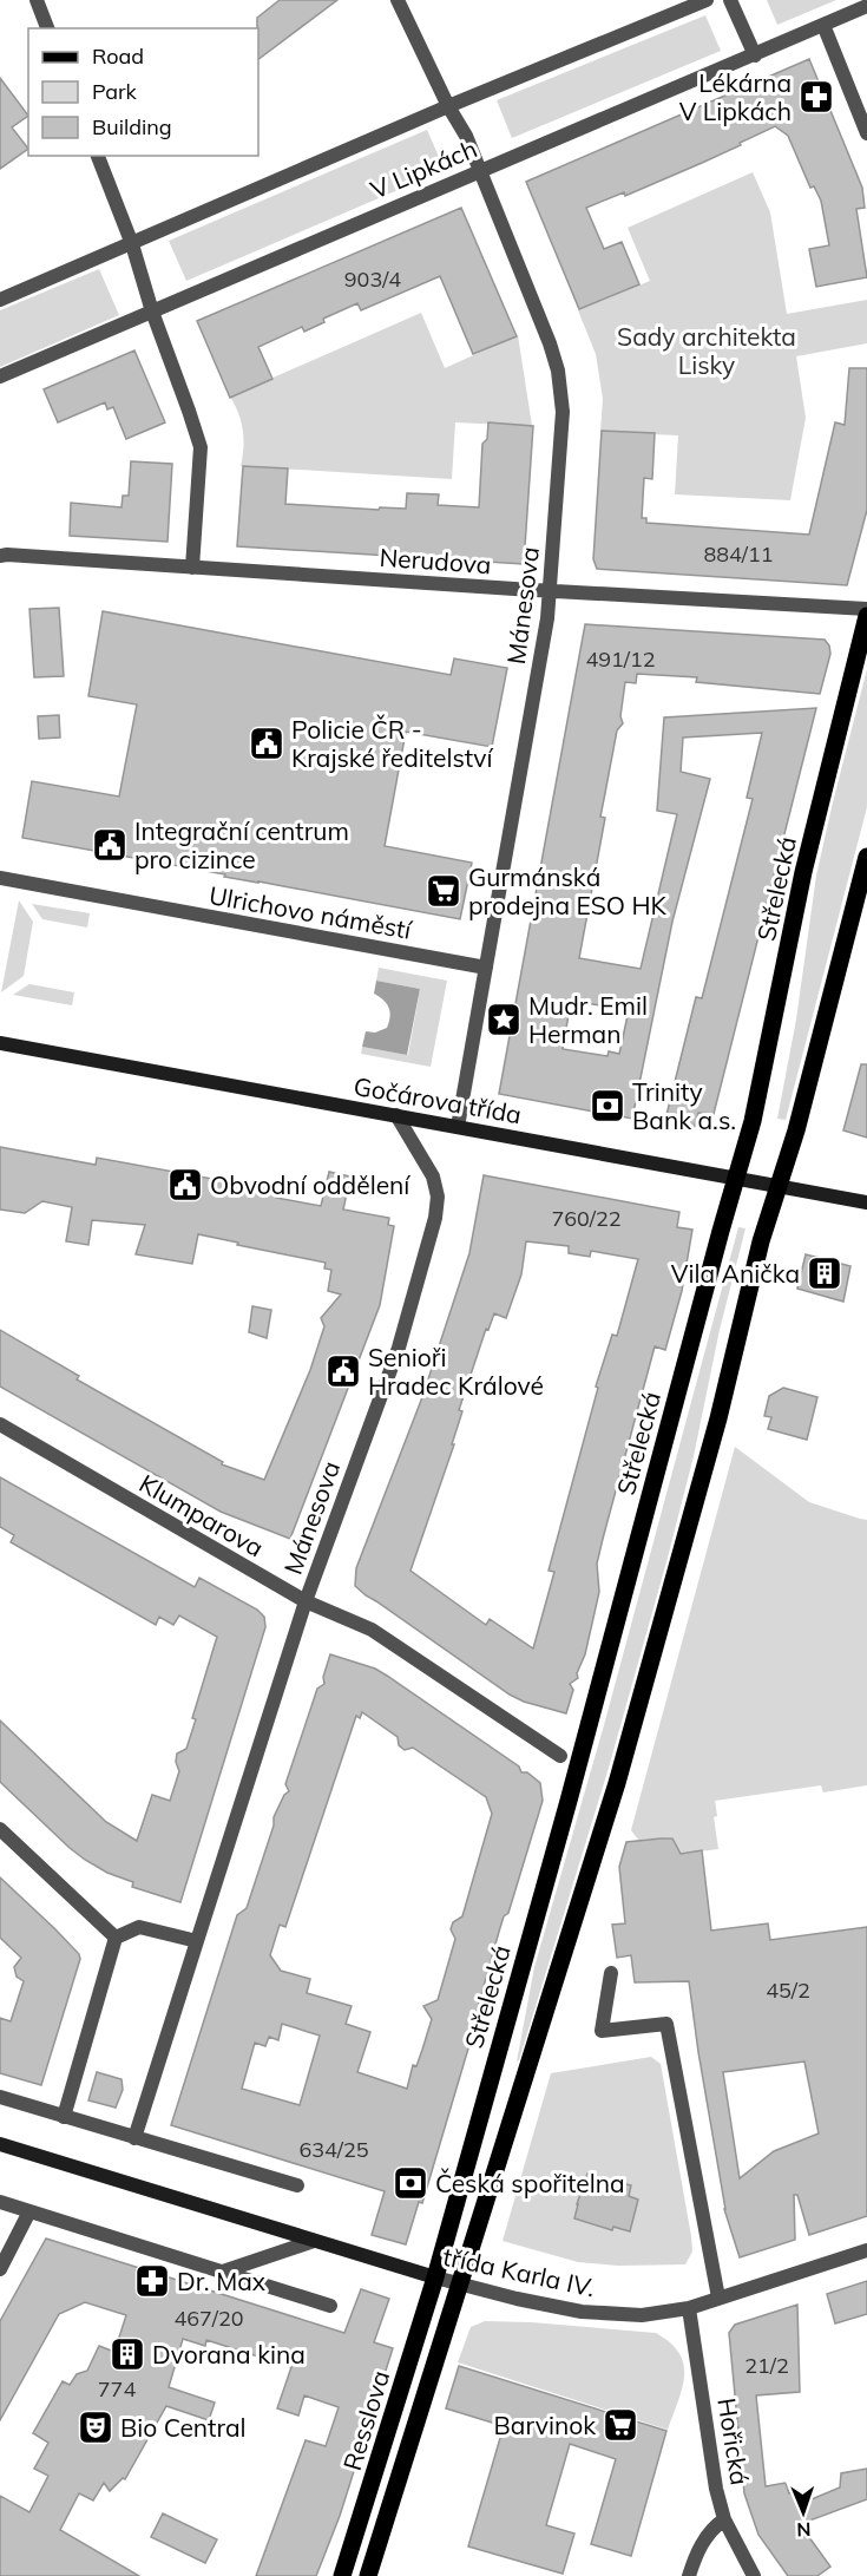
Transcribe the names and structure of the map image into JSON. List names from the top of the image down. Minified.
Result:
{"streets":{"main road":["Střelecká","Resslova"],"street":["V Lipkách","Nerudova","Mánesova","Ulrichovo náměstí","Gočárova třída","Klumparova","třída Karla IV.","Hořická"]},"crossings":[["V Lipkách","Mánesova"],["Nerudova","Mánesova"],["Mánesova","Ulrichovo náměstí"],["Mánesova","Gočárova třída"],["Mánesova","Klumparova"],["Střelecká","Gočárova třída"],["Střelecká","třída Karla IV."],["Střelecká","Resslova"],["třída Karla IV.","Resslova"],["třída Karla IV.","Hořická"]],"parks":["Sady architekta Lisky"],"places":{"pharmacy":["Lékárna V Lipkách","Dr. Max"],"public building":["Policie ČR - Krajské ředitelství","Integrační centrum pro cizince","Obvodní oddělení","Senioři Hradec Králové"],"supermarket":["Gurmánská prodejna ESO HK","Barvinok"],"place":["Mudr. Emil Herman"],"bank":["Trinity Bank a.s.","Česká spořitelna"],"building":["Vila Anička","Dvorana kina"],"theatre":["Bio Central"]},"house_numbers":["903/4","884/11","491/12","760/22","45/2","634/25","467/20","21/2","774"],"legend":["Road","Park","Building"],"north":"bottom"}
